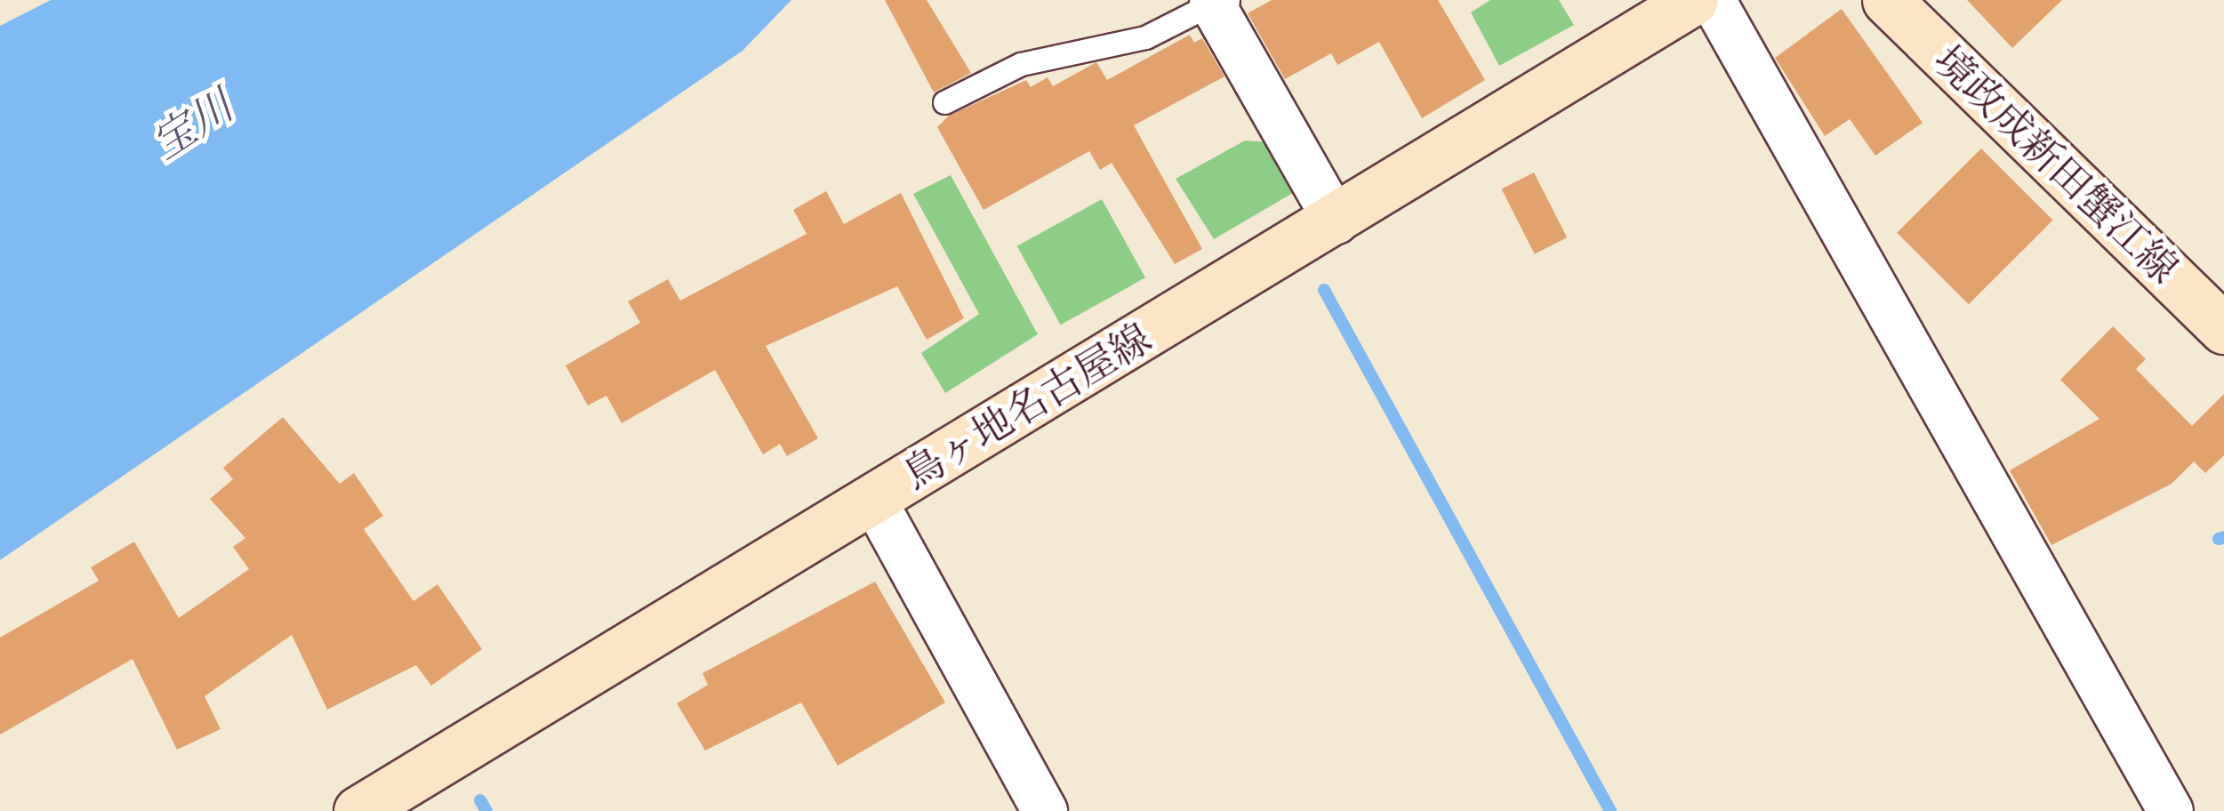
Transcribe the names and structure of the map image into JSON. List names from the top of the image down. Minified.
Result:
{"streets":{"main road":["境政成新田蟹江線","鳥ヶ地名古屋線"]},"water":["宝川"]}
